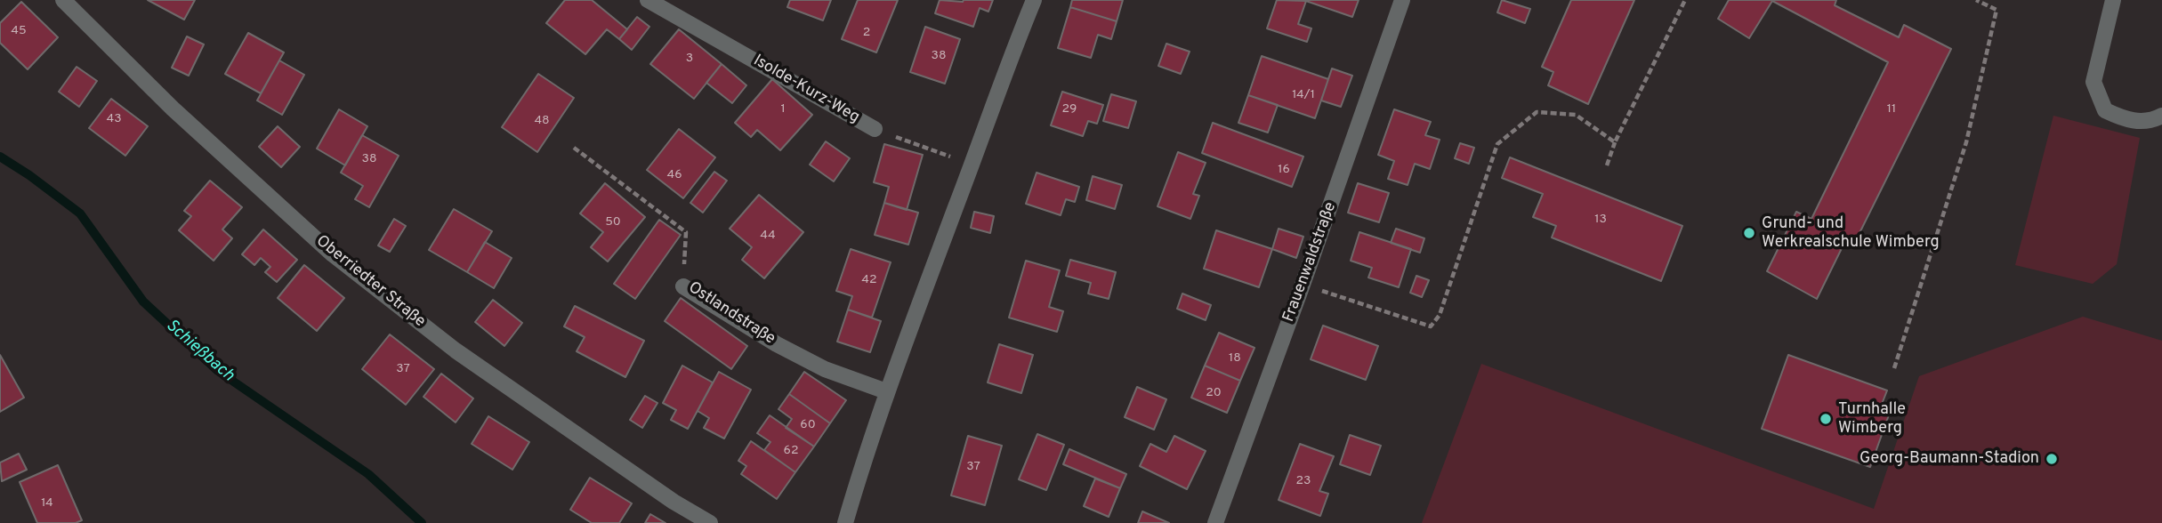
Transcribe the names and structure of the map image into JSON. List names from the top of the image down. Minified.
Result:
{"streets":{"street":["Isolde-Kurz-Weg","Frauenwaldstraße","Oberriedter Straße","Ostlandstraße"]},"water":["Schießbach"],"places":["Grund- und Werkrealschule Wimberg","Turnhalle Wimberg","Georg-Baumann-Stadion"],"house_numbers":["45","2","38","3","14/1","1","29","11","43","48","38","16","46","13","50","44","42","18","37","20","60","62","37","23","14"]}
